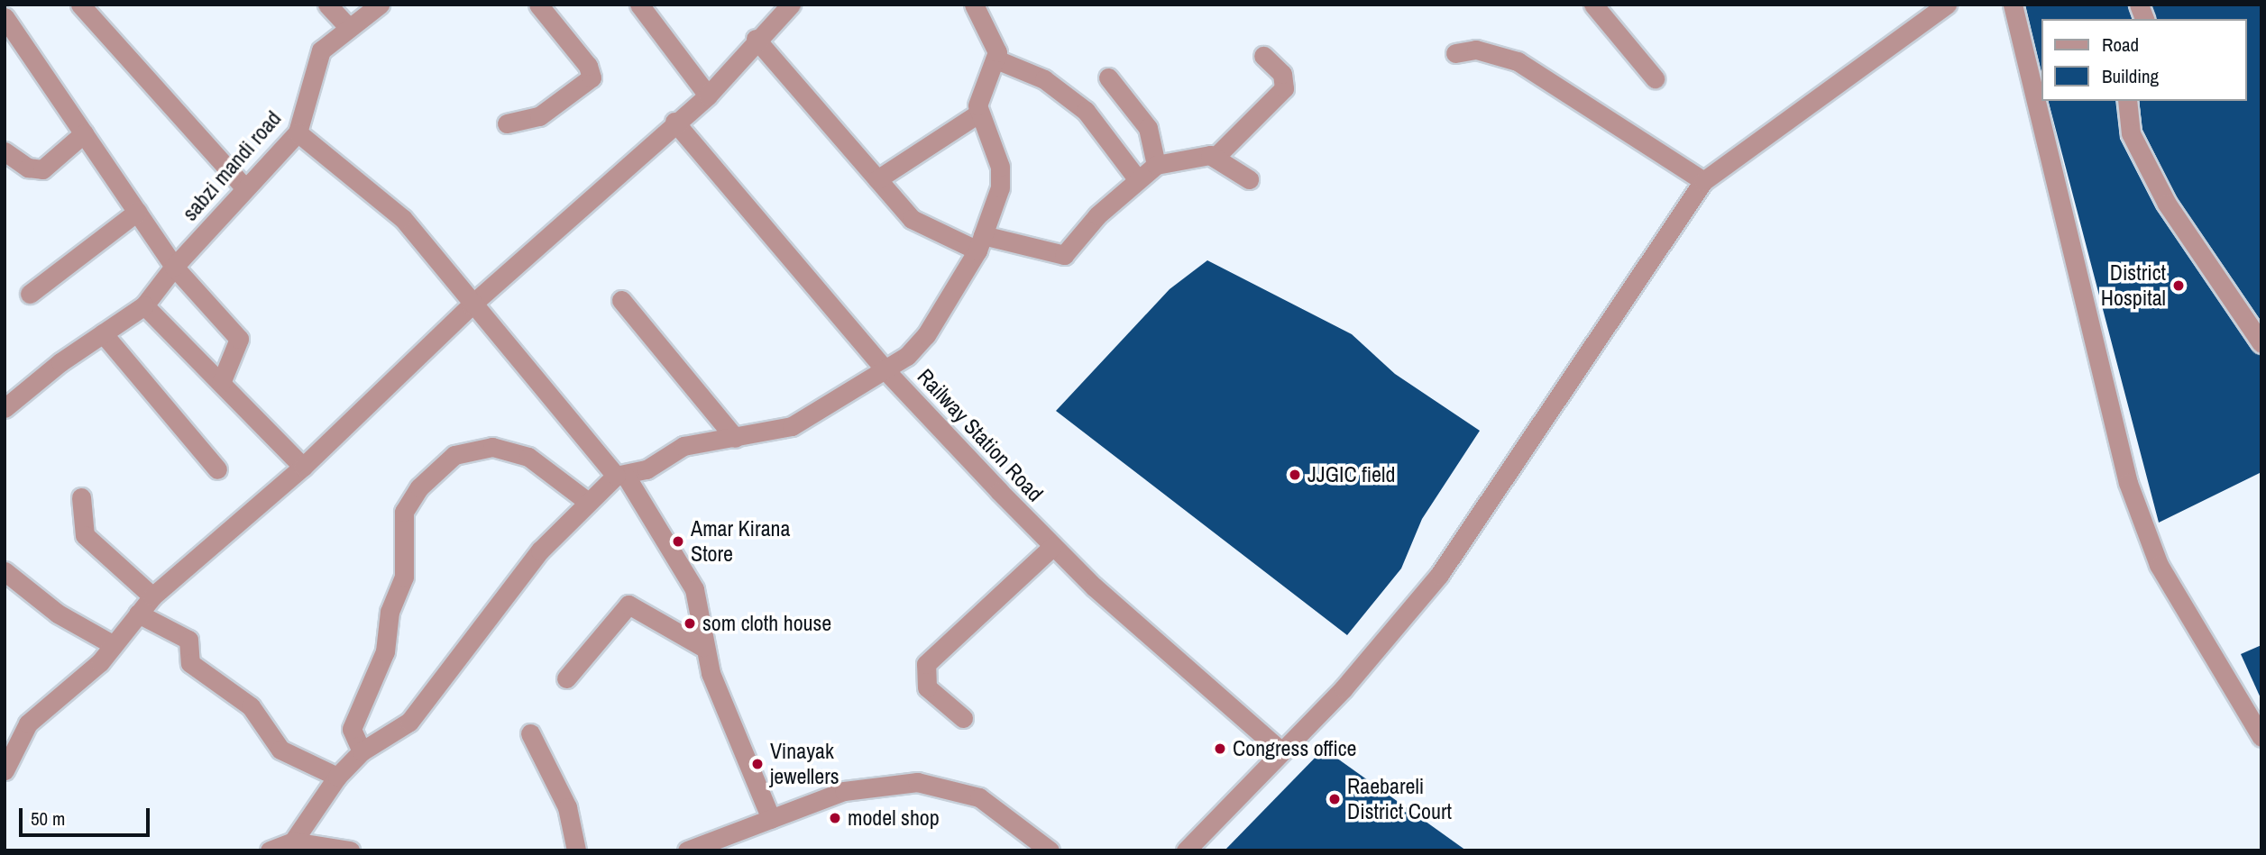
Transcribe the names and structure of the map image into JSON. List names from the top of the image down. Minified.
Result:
{"streets":{"street":["sabzi mandi road","Railway Station Road"]},"places":["District Hospital","JJGIC field","Amar Kirana Store","som cloth house","Congress office","Vinayak jewellers","Raebareli District Court","model shop"],"legend":["Road","Building"],"scale_bar":"50 m"}
